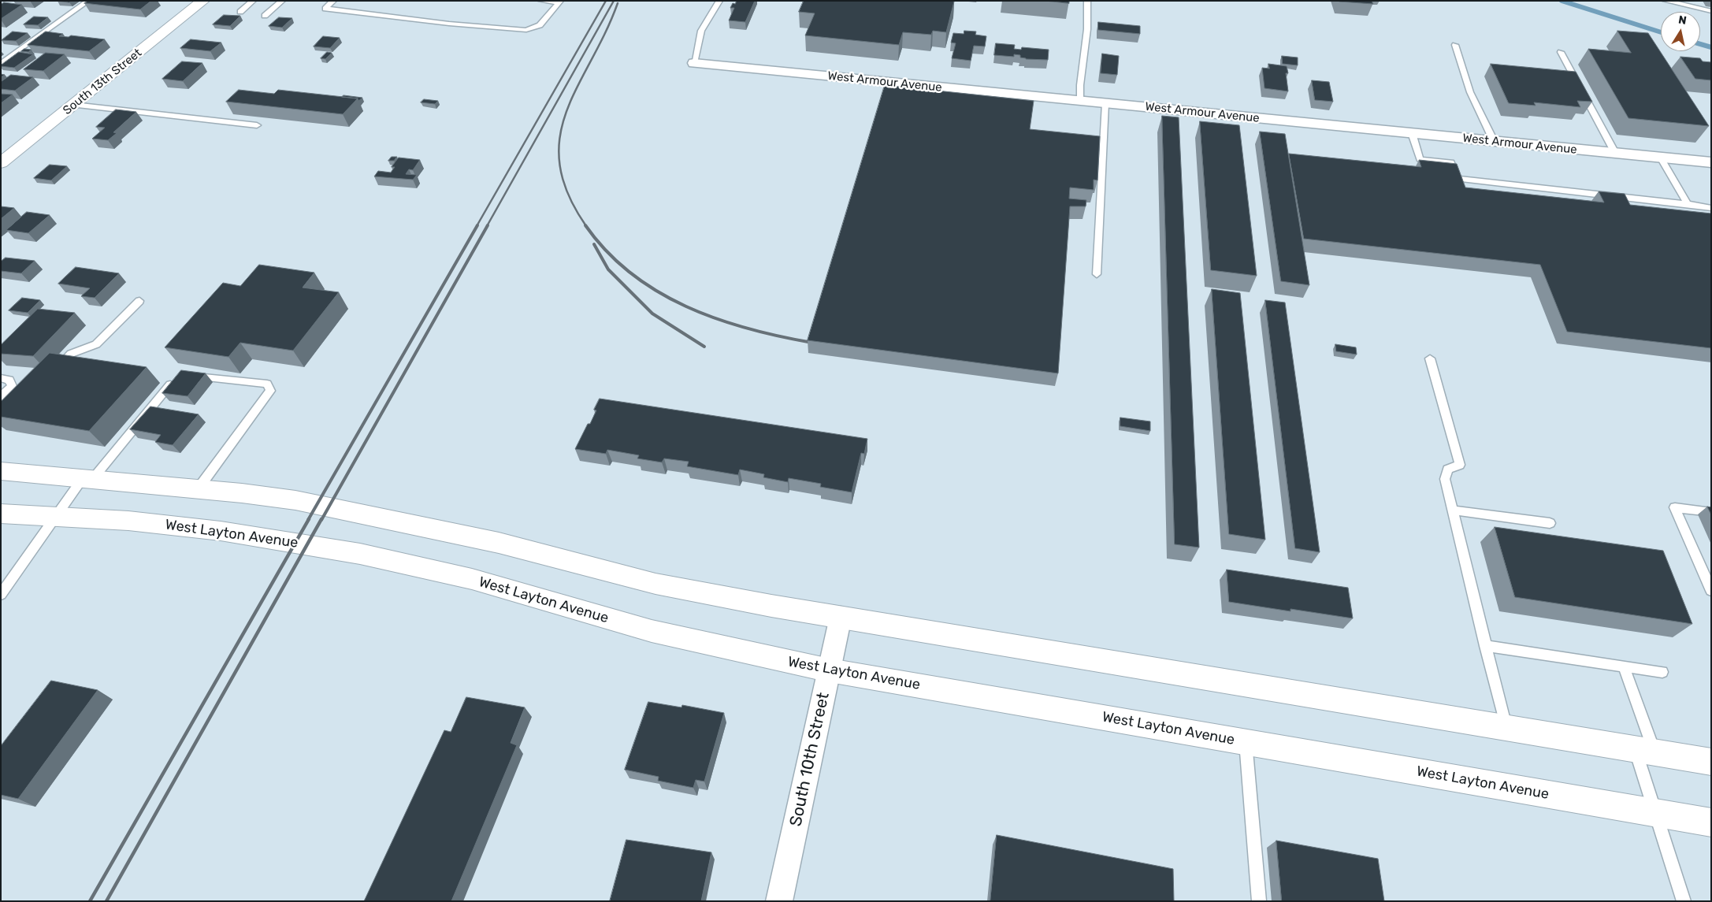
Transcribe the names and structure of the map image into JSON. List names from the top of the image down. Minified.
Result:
{"streets":{"main road":["South 13th Street","West Layton Avenue"],"street":["West Armour Avenue","South 10th Street"]},"crossings":[["West Layton Avenue","South 10th Street"]],"north":"top"}
